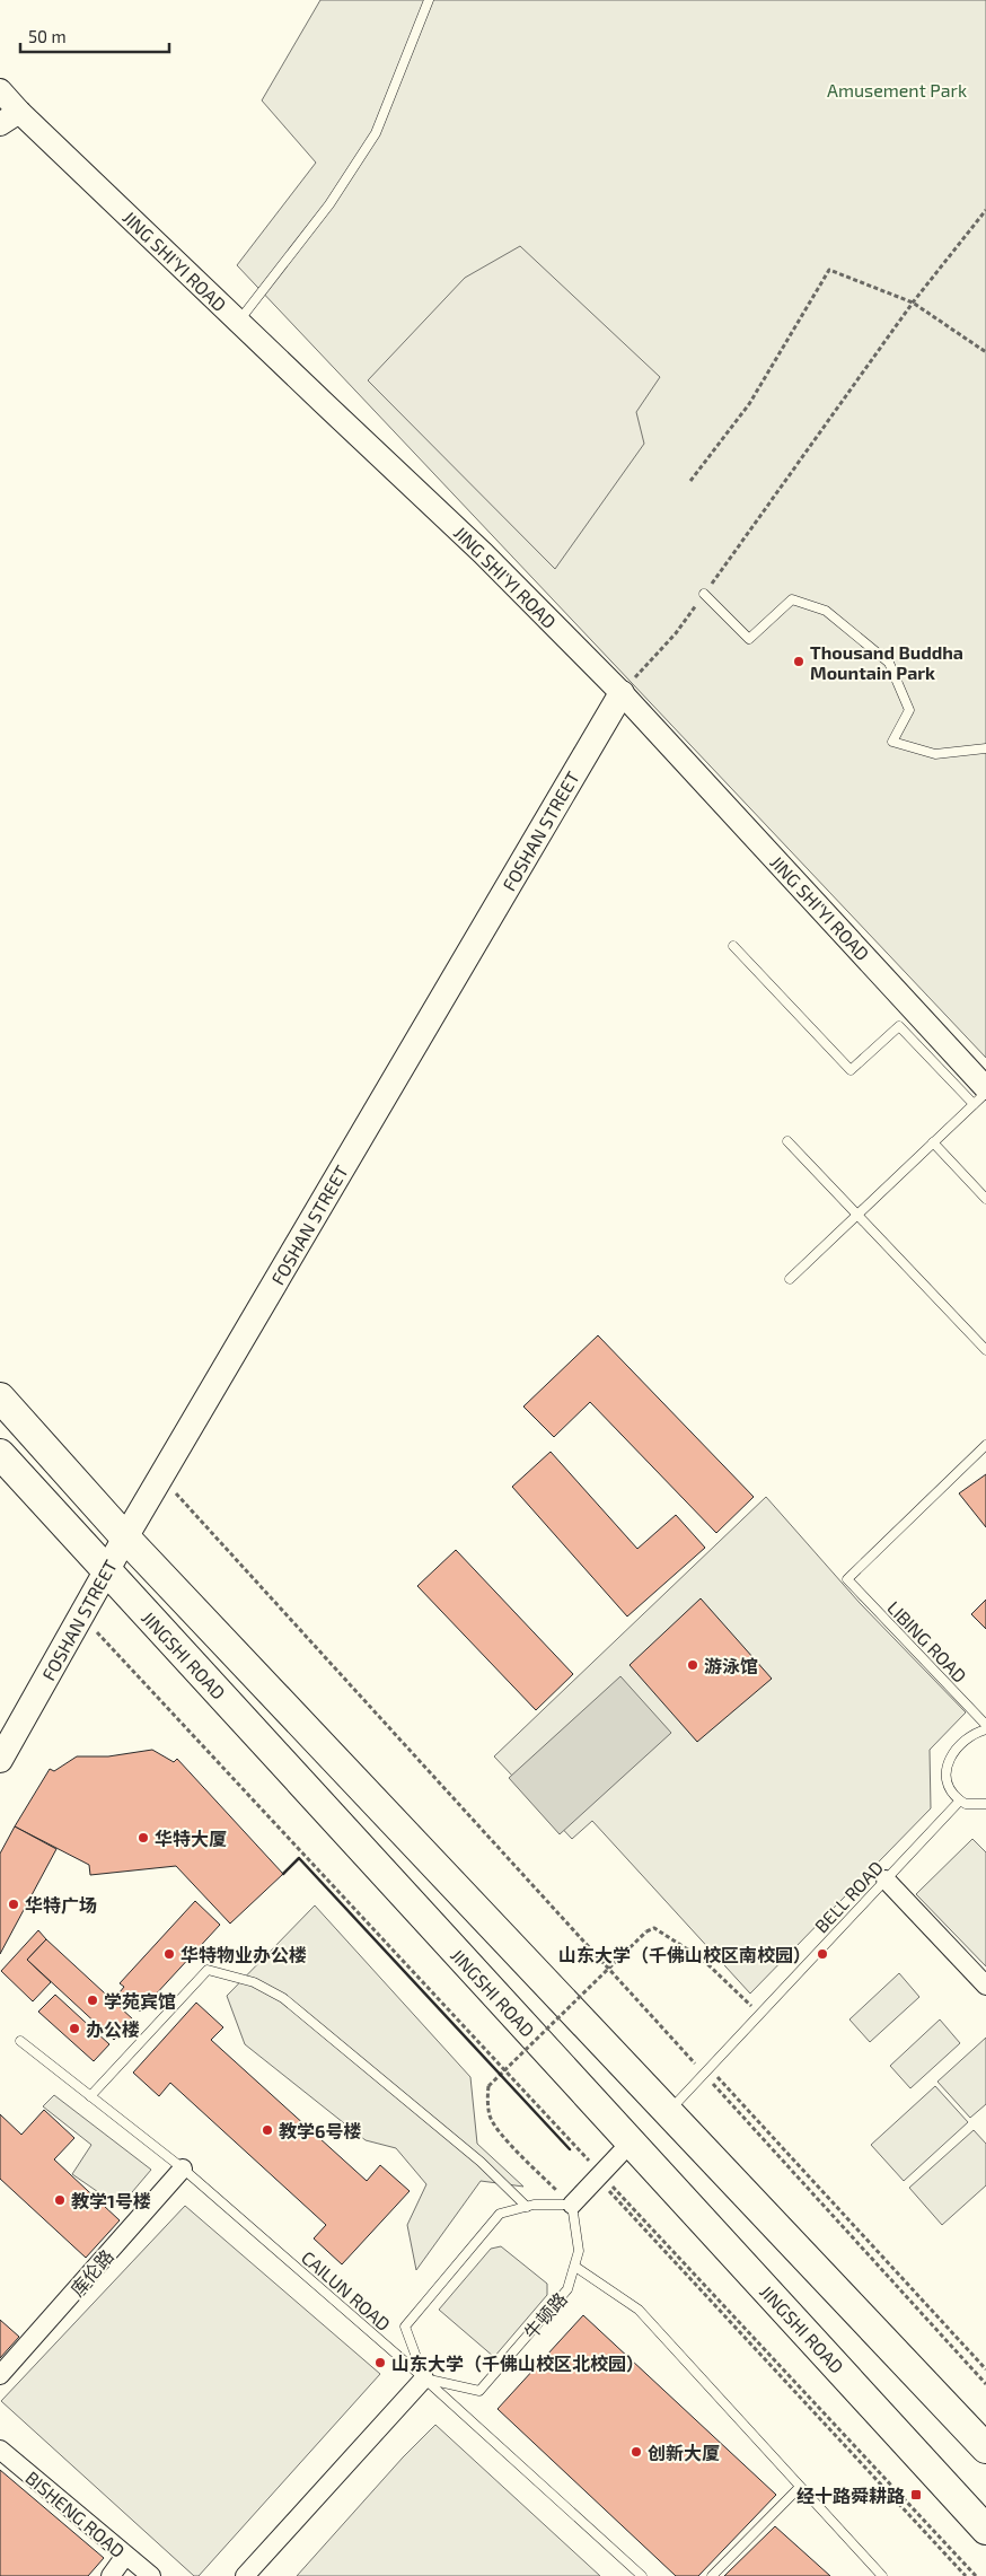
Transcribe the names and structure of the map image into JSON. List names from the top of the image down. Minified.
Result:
{"streets":{"highway":["JINGSHI ROAD"],"main road":["FOSHAN STREET"],"street":["JING SHI'YI ROAD","库伦路","BISHENG ROAD"],"lane":["LIBING ROAD","BELL ROAD","CAILUN ROAD","牛顿路"]},"crossings":[["JING SHI'YI ROAD","FOSHAN STREET"],["FOSHAN STREET","JINGSHI ROAD"],["JINGSHI ROAD","BELL ROAD"],["库伦路","CAILUN ROAD"],["CAILUN ROAD","牛顿路"]],"parks":["Amusement Park"],"places":{"other":["Thousand Buddha Mountain Park","游泳馆","华特大厦","华特广场","华特物业办公楼","山东大学（千佛山校区南校园）","学苑宾馆","办公楼","教学6号楼","教学1号楼","山东大学（千佛山校区北校园）","创新大厦"],"transit":["经十路舜耕路"]},"scale_bar":"50 m"}
